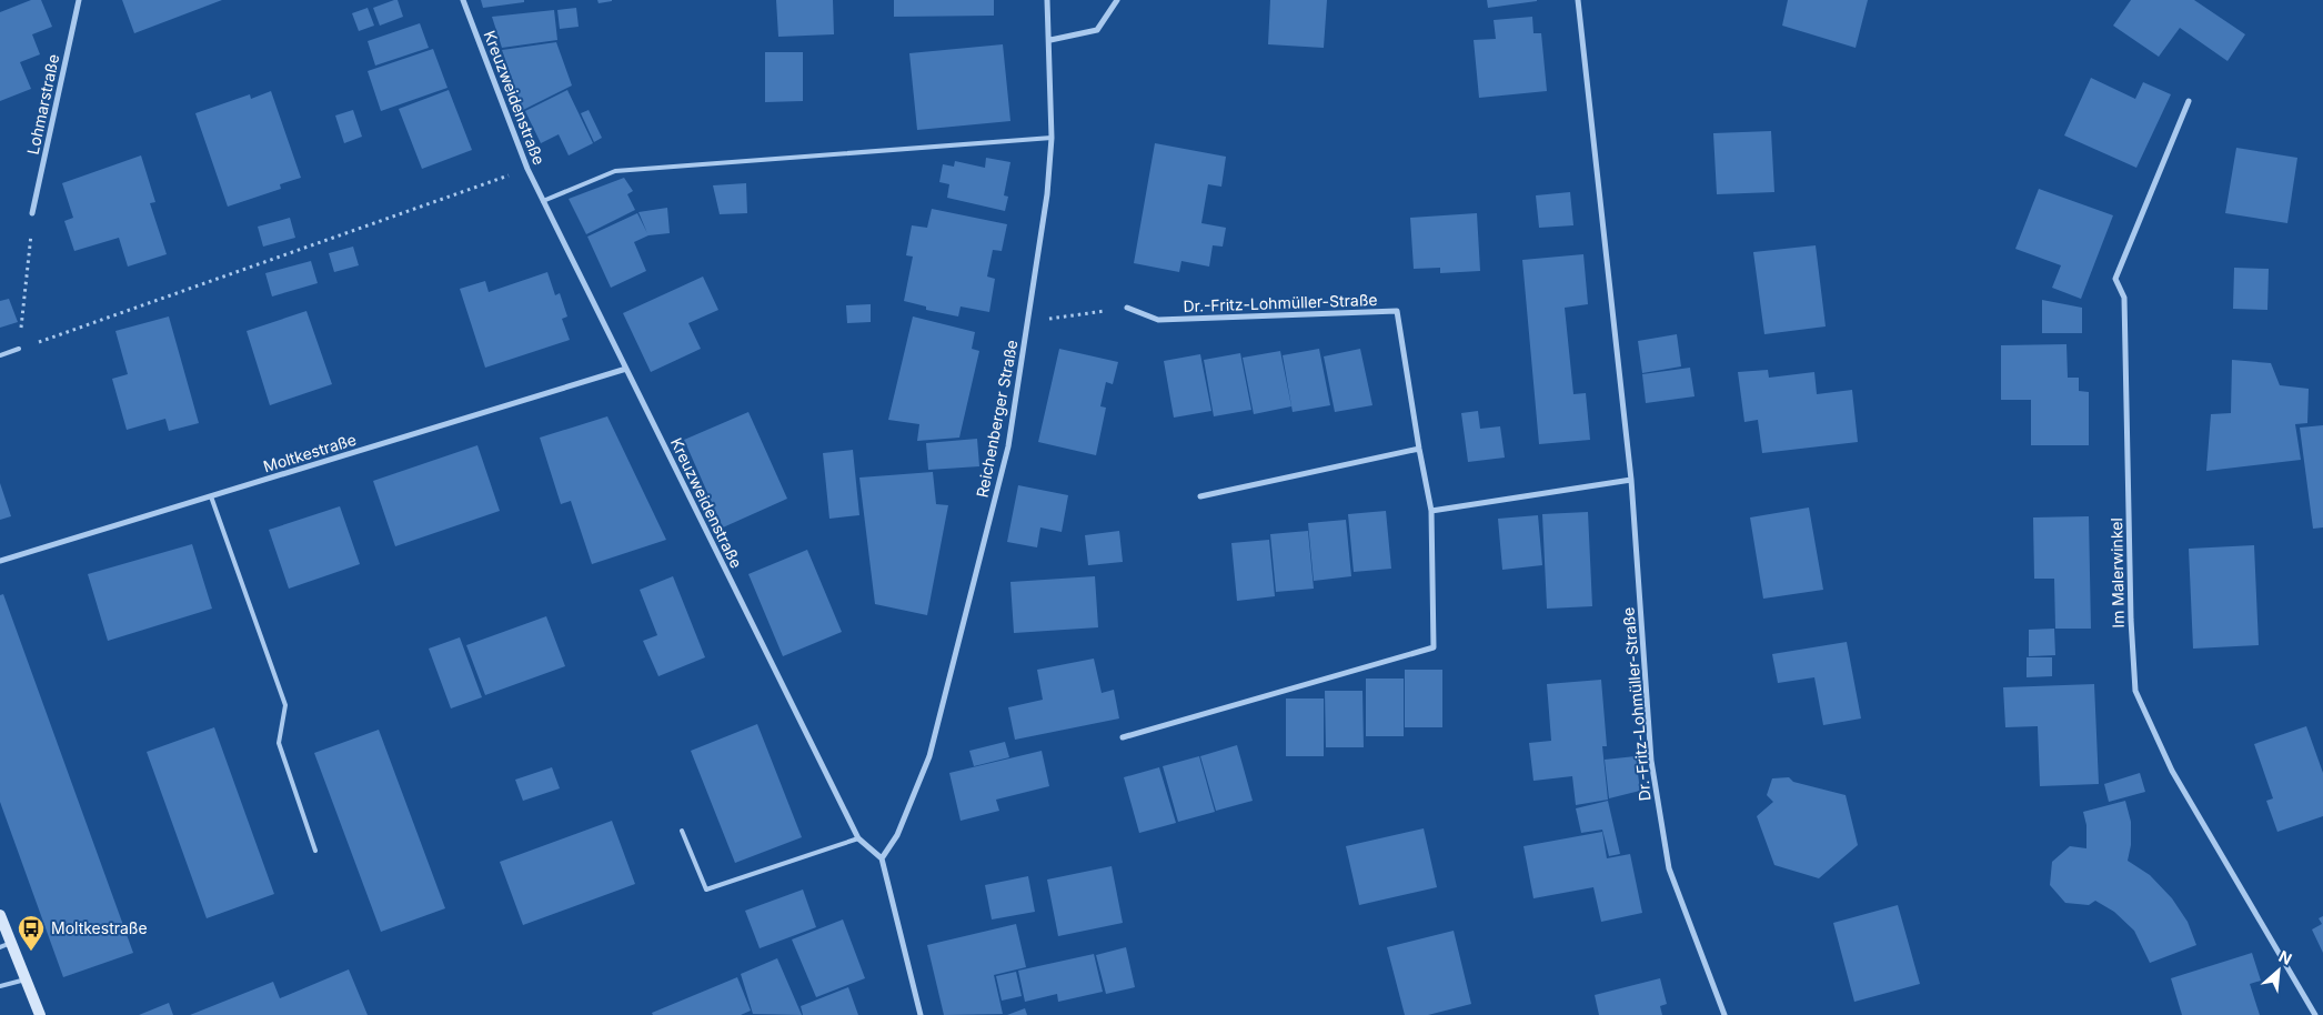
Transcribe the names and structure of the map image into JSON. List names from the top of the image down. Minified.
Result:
{"streets":{"street":["Kreuzweidenstraße","Lohmarstraße","Dr.-Fritz-Lohmüller-Straße","Reichenberger Straße","Moltkestraße","Im Malerwinkel"]},"crossings":[["Kreuzweidenstraße","Reichenberger Straße"],["Kreuzweidenstraße","Moltkestraße"]],"places":{"bus stop":["Moltkestraße"]},"north":"top right"}
